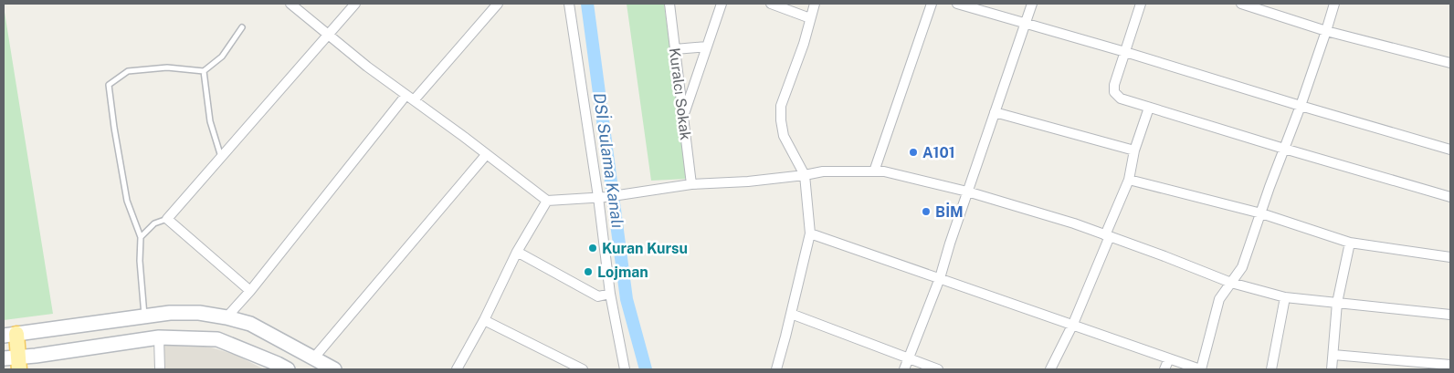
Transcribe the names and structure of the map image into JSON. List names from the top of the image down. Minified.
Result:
{"streets":{"street":["Kuralcı Sokak"]},"water":["DSİ Sulama Kanalı"],"places":["A101","BİM","Kuran Kursu","Lojman"]}
